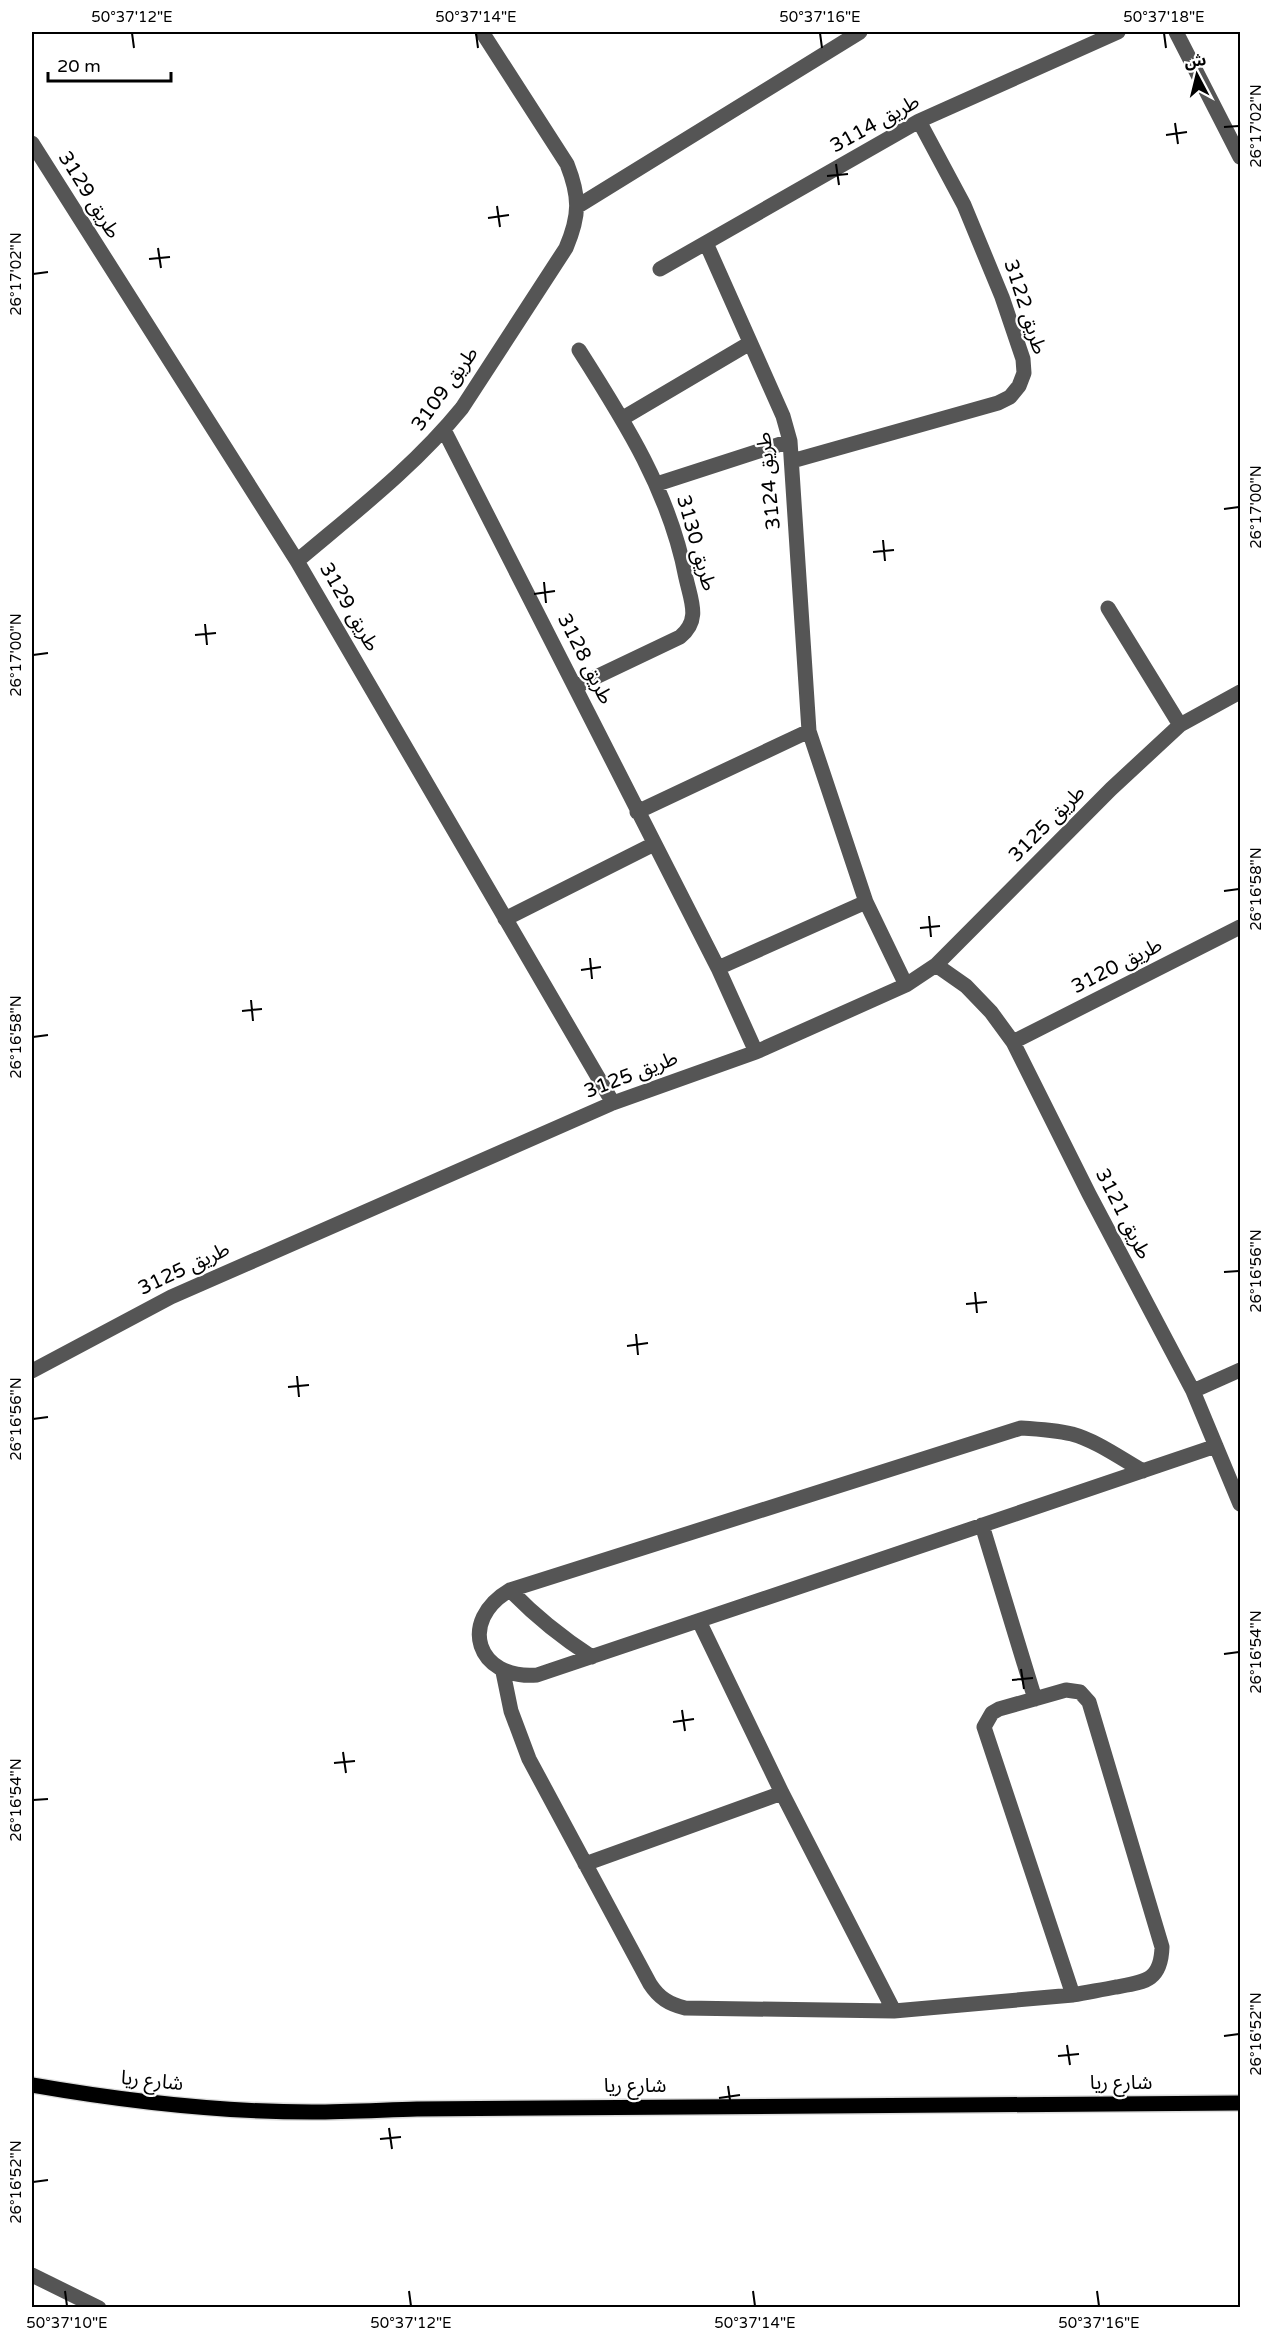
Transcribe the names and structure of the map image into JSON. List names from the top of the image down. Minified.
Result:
{"streets":{"main road":["شارع ريا"],"street":["طريق 3114","طريق 3129","طريق 3122","طريق 3109","طريق 3124","طريق 3130","طريق 3128","طريق 3125","طريق 3120","طريق 3121"]},"crossings":[["طريق 3114","طريق 3122"],["طريق 3114","طريق 3124"],["طريق 3129","طريق 3109"],["طريق 3129","طريق 3125"],["طريق 3122","طريق 3124"],["طريق 3109","طريق 3128"],["طريق 3124","طريق 3130"],["طريق 3124","طريق 3125"],["طريق 3130","طريق 3128"],["طريق 3128","طريق 3125"],["طريق 3125","طريق 3121"],["طريق 3120","طريق 3121"]],"scale_bar":"20 m","north":"top","coordinates":["50°37'12\"E","50°37'14\"E","50°37'16\"E","50°37'18\"E","26°17'02\"N","26°17'00\"N","26°16'58\"N","26°16'56\"N","26°16'54\"N","26°16'52\"N","50°37'10\"E"]}
